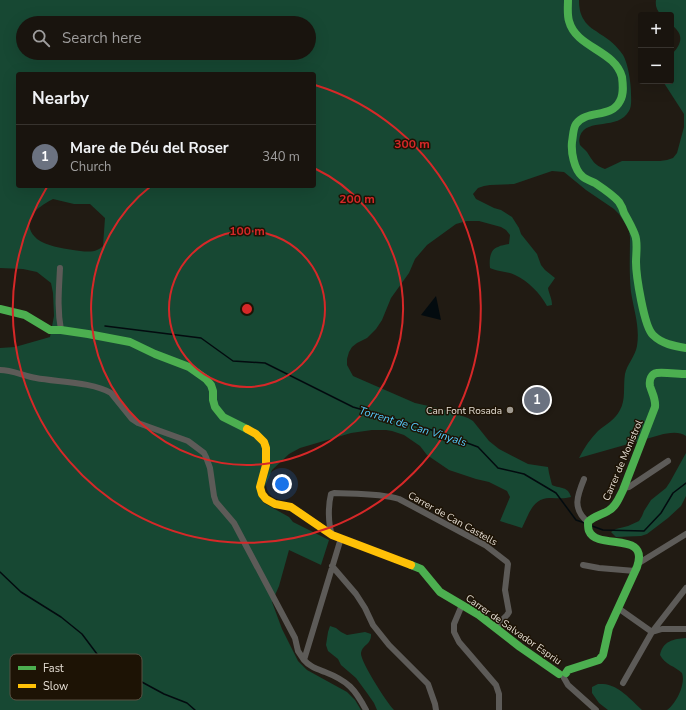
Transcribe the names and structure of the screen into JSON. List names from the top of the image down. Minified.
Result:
{"streets":{"street":["Carrer de Monistrol","Carrer de Can Castells","Carrer de Salvador Espriu"]},"crossings":[["Carrer de Can Castells","Carrer de Salvador Espriu"]],"water":["Torrent de Can Vinyals"],"places":["Can Font Rosada"],"legend":["Fast","Slow"],"page":{"map_buttons":["+","−"],"search":"Search here","heading":"Nearby","list":[{"mark":"1","name":"Mare de Déu del Roser","note":"Church","value":"340 m"}],"pins":"1"},"rings":["300 m","200 m","100 m"]}
